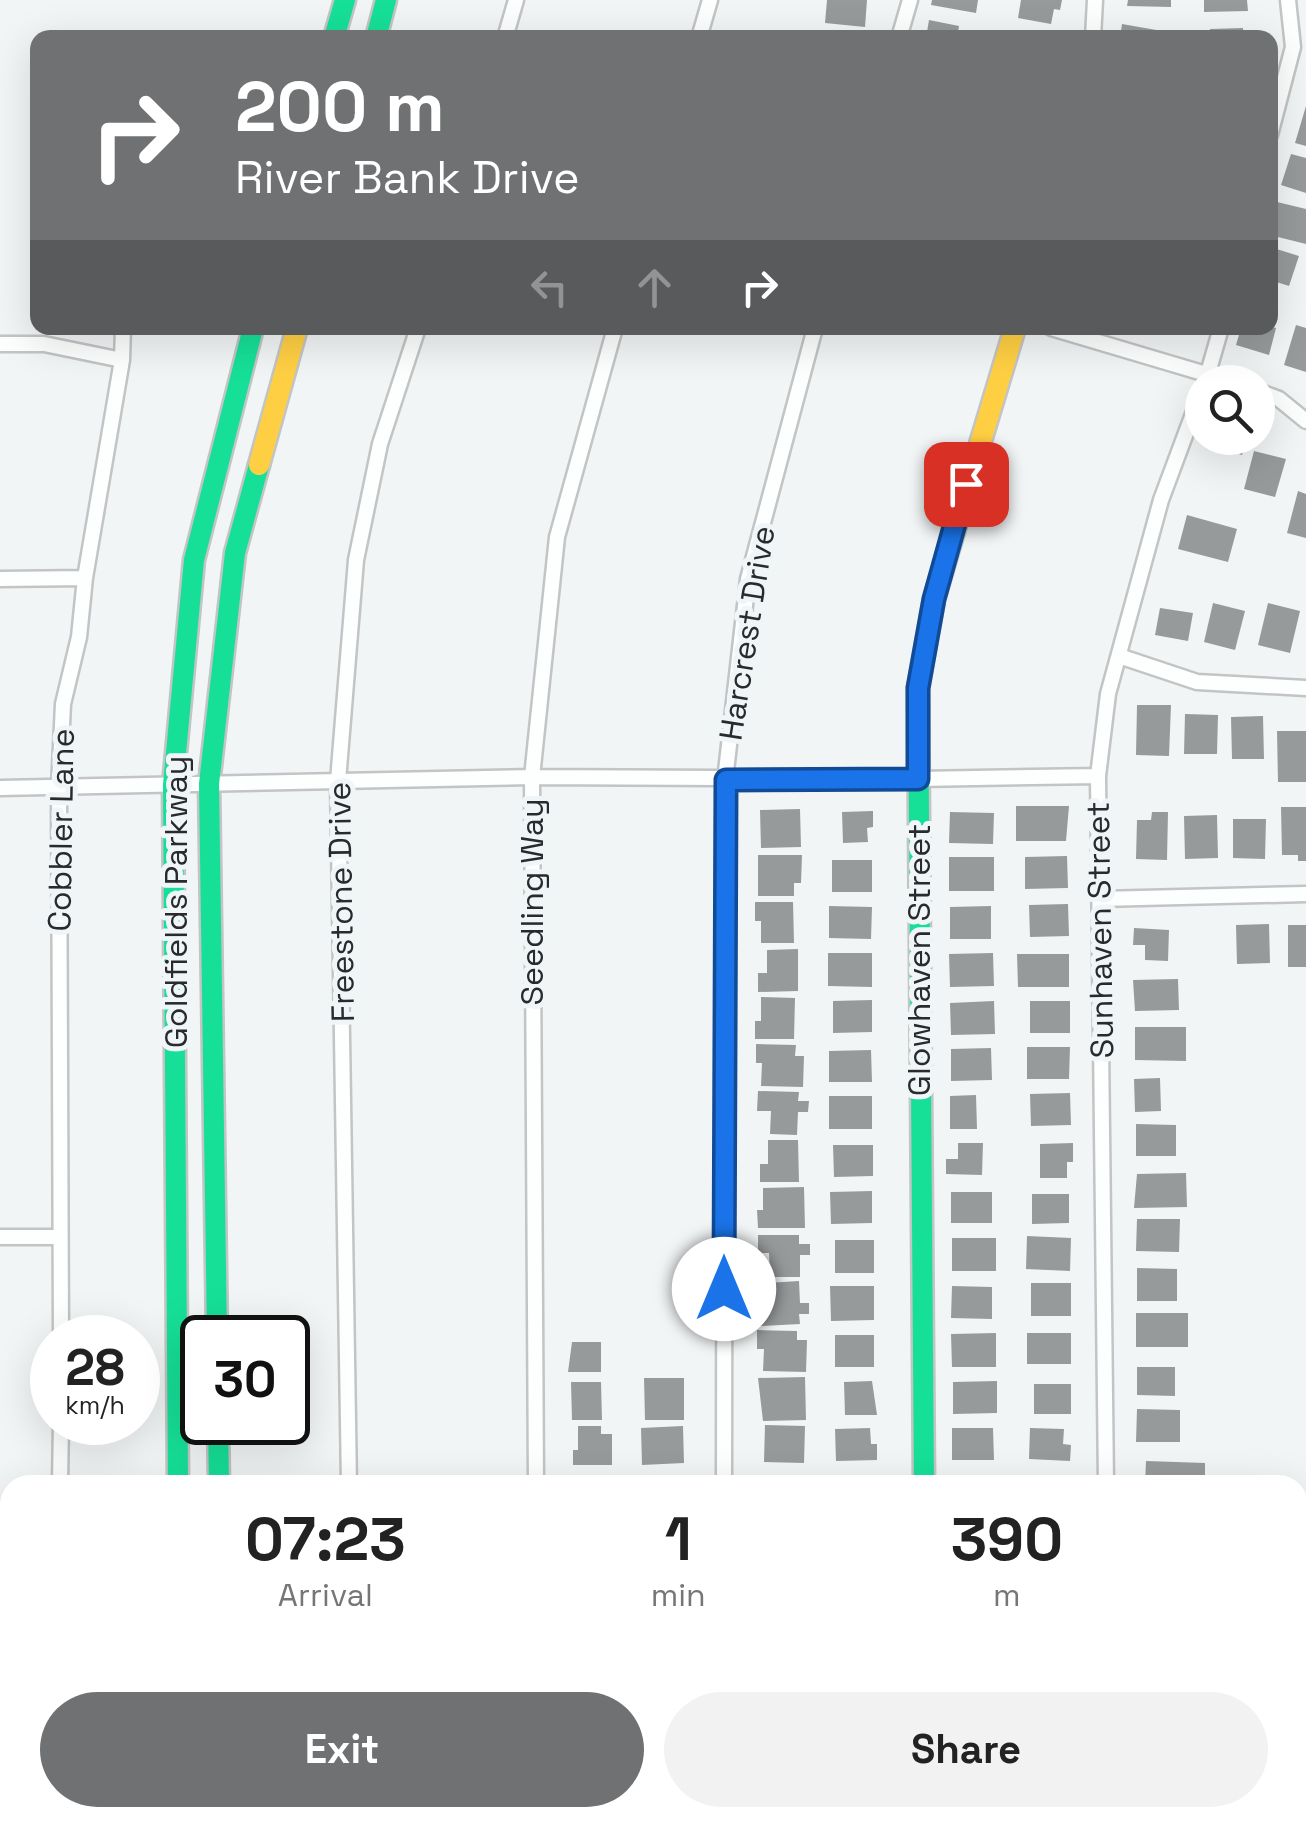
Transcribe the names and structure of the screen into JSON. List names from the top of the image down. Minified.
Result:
{"streets":{"main road":["Goldfields Parkway","Glowhaven Street"],"street":["Harcrest Drive","Cobbler Lane","Freestone Drive","Seedling Way","Sunhaven Street"]},"page":{"turn":["200 m","River Bank Drive"],"speed":"28 km/h","limit":"30","eta":["07:23","Arrival","1","min","390","m"],"buttons":["Exit","Share"]}}
